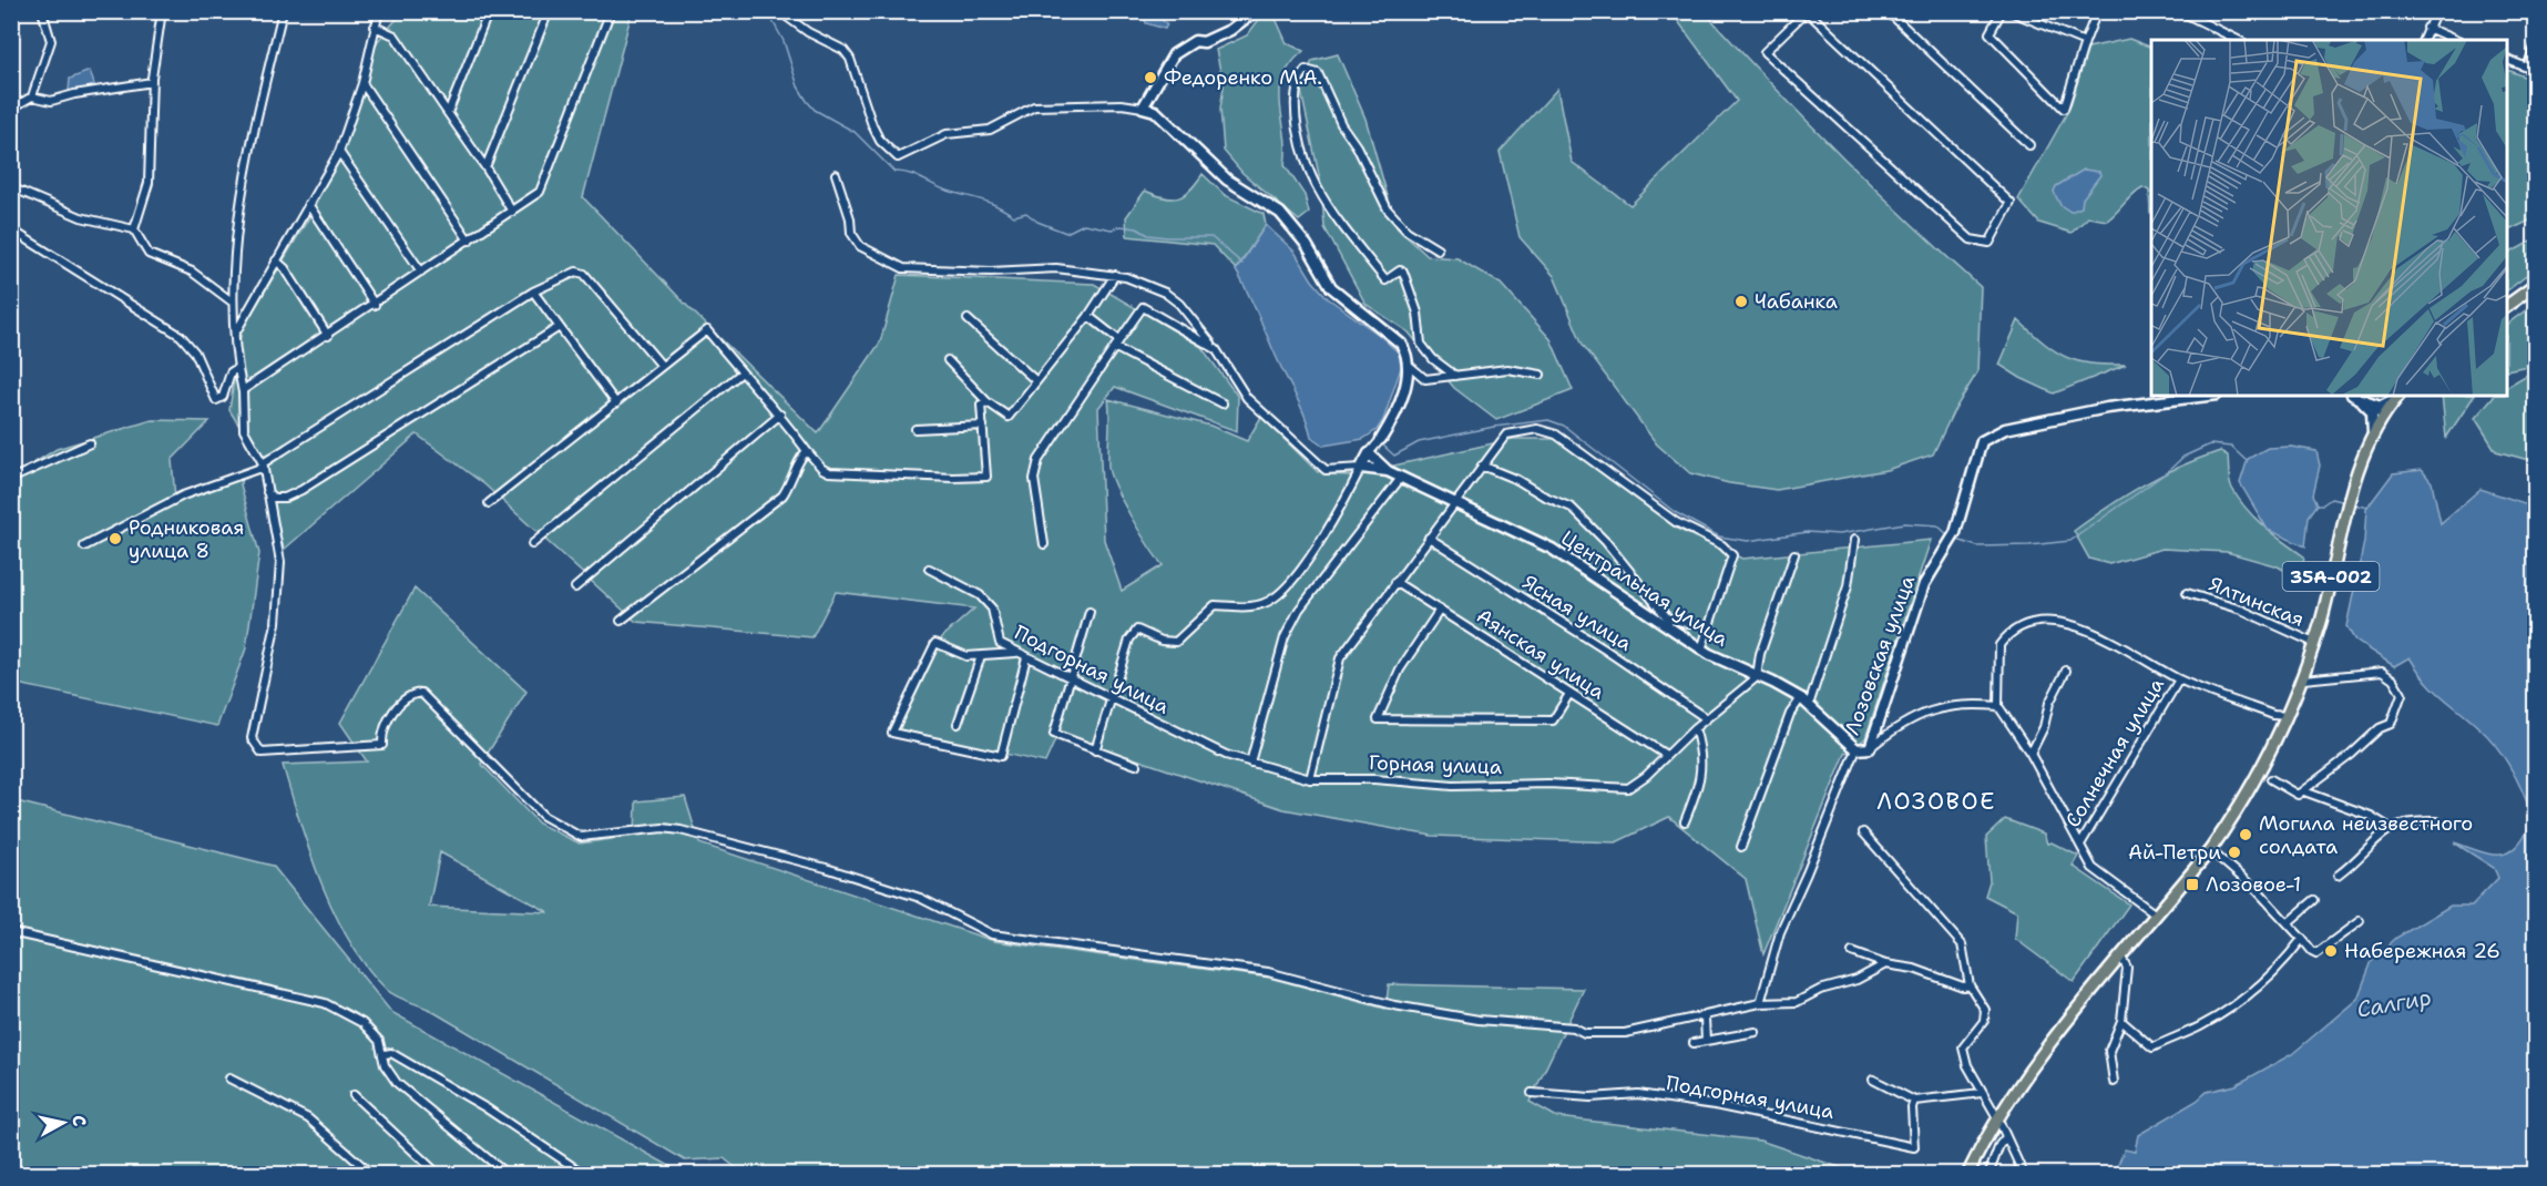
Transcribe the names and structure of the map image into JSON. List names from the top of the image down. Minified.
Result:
{"streets":{"main road":["35А-002","Центральная улица","Лозовская улица"],"street":["Ялтинская","Ясная улица","Аянская улица","Подгорная улица","Солнечная улица","Горная улица"]},"crossings":[["35А-002","Ялтинская"],["Центральная улица","Лозовская улица"],["Центральная улица","Горная улица"],["Ясная улица","Горная улица"],["Аянская улица","Горная улица"],["Подгорная улица","Горная улица"]],"districts":["ЛОЗОВОЕ"],"water":["Салгир"],"places":{"other":["Федоренко М.А.","Чабанка","Родниковая улица 8","Могила неизвестного солдата","Ай-Петри","Набережная 26"],"transit":["Лозовое-1"]},"north":"right"}
